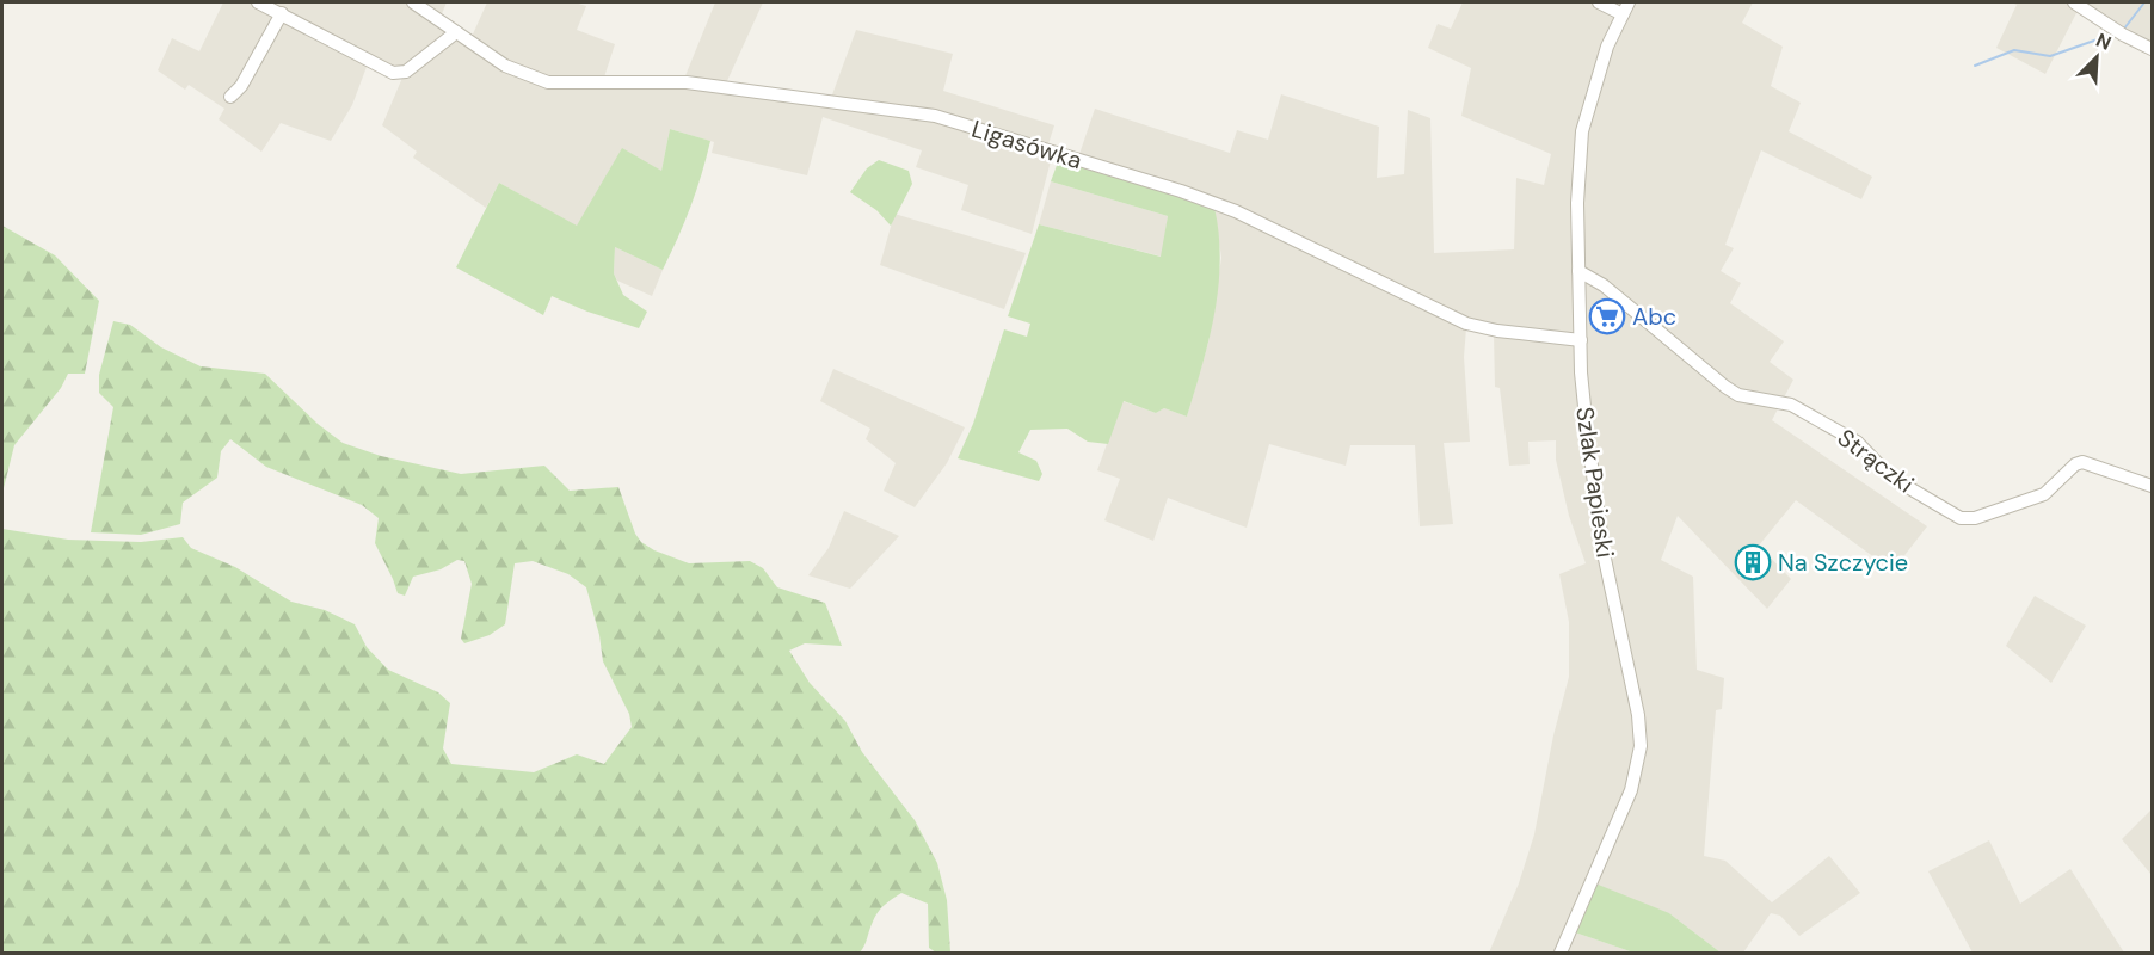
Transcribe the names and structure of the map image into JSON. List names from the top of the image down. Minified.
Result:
{"streets":{"street":["Ligasówka","Strączki","Szlak Papieski"]},"crossings":[["Ligasówka","Szlak Papieski"],["Strączki","Szlak Papieski"]],"places":{"supermarket":["Abc"],"building":["Na Szczycie"]},"north":"top right"}
